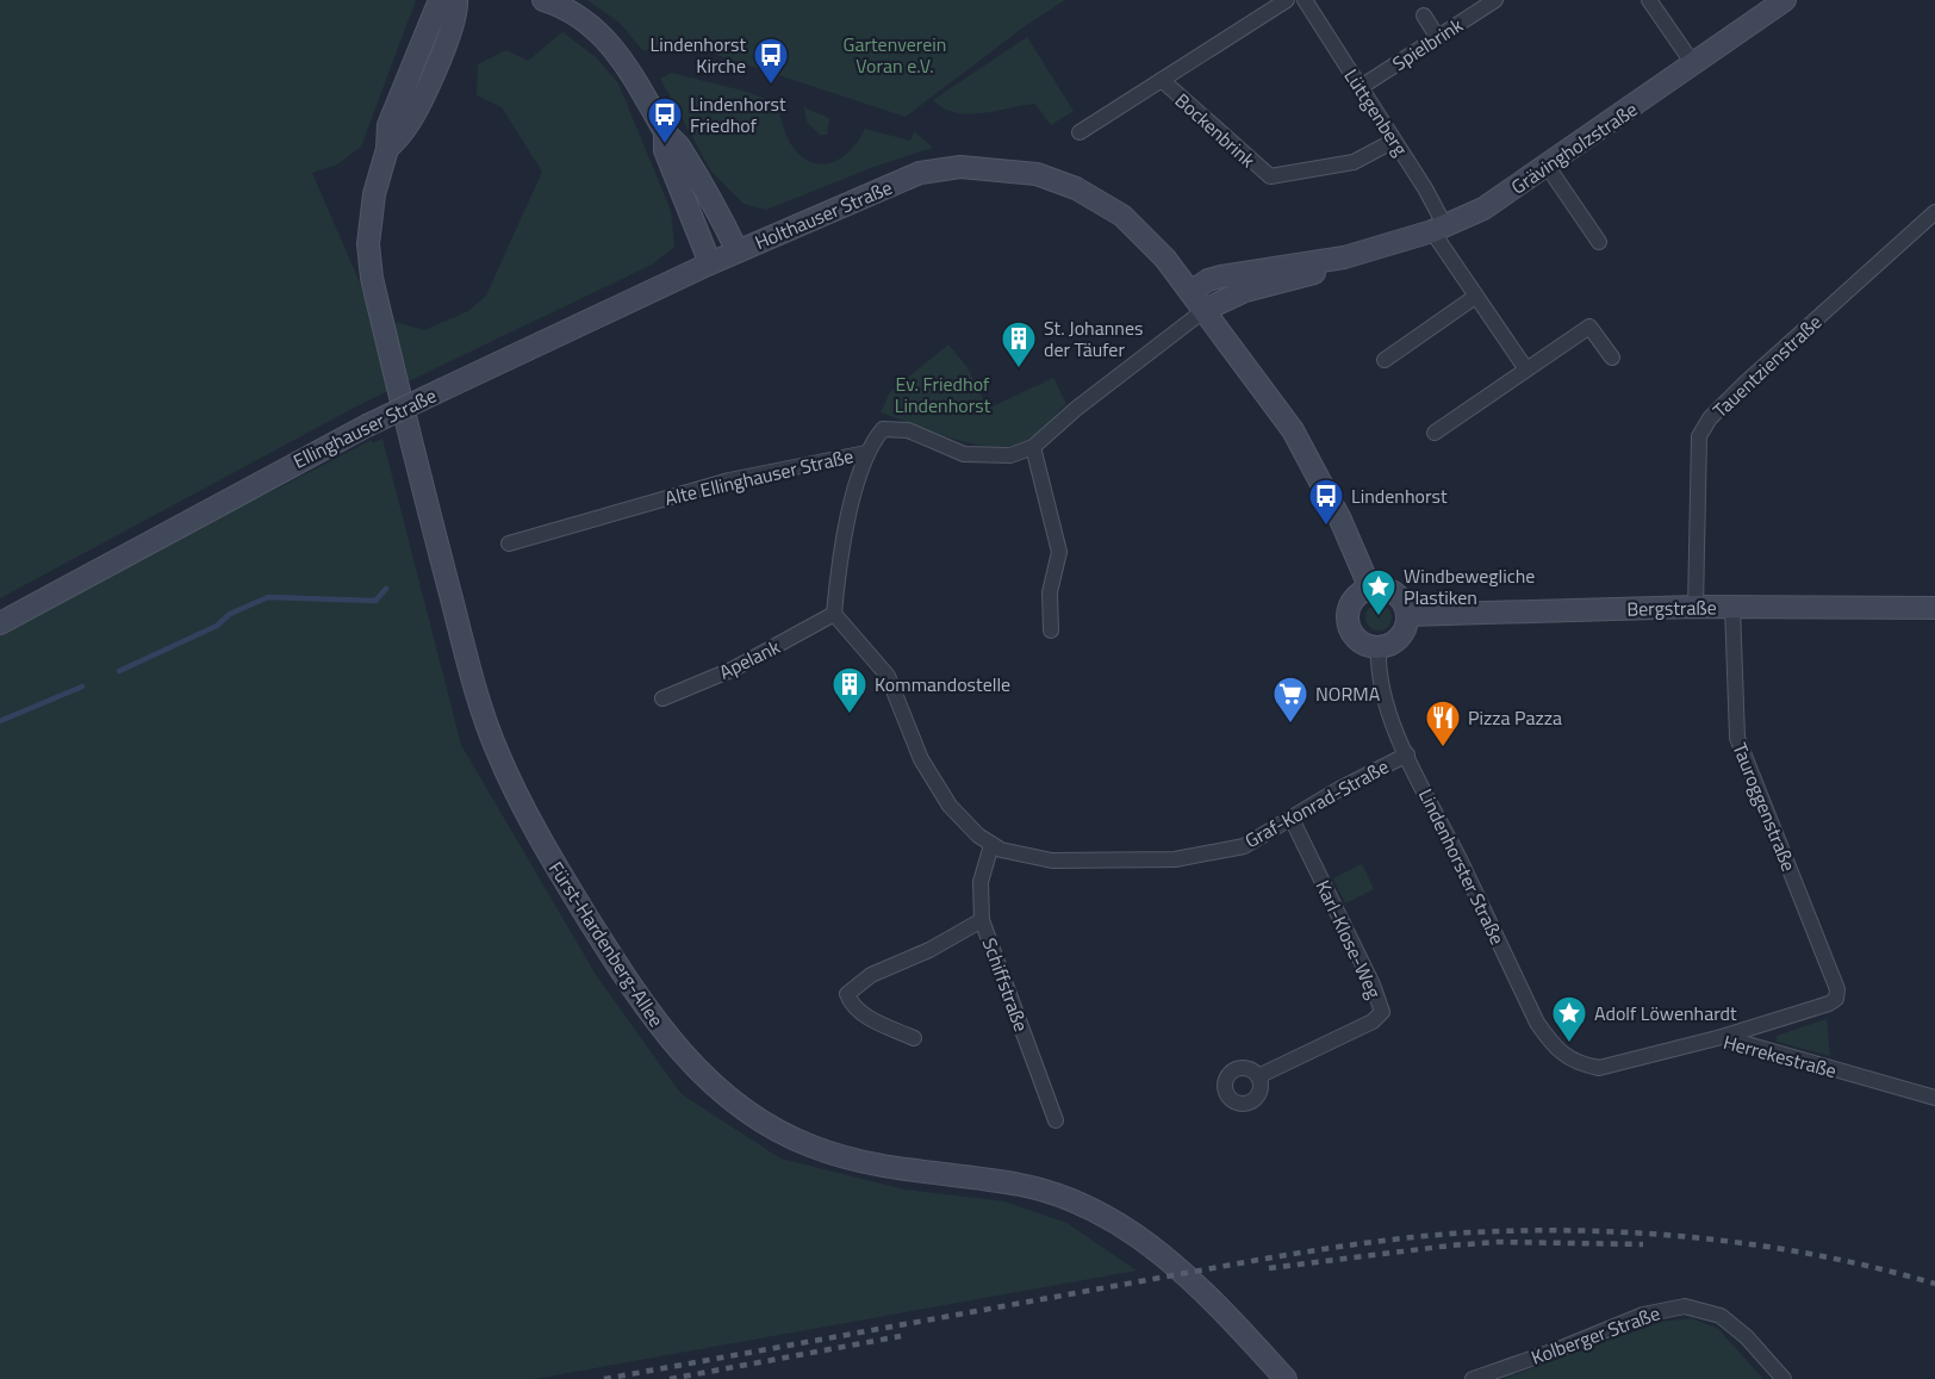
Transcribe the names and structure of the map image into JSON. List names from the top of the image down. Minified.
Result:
{"streets":{"street":["Spielbrink","Lüttgenberg","Bockenbrink","Grävingholzstraße","Holthauser Straße","Tauentzienstraße","Ellinghauser Straße","Alte Ellinghauser Straße","Bergstraße","Apelank","Graf-Konrad-Straße","Tauroggenstraße","Lindenhorster Straße","Karl-Klose-Weg","Fürst-Hardenberg-Allee","Schiffstraße","Herrekestraße","Kolberger Straße"]},"crossings":[["Spielbrink","Lüttgenberg"],["Lüttgenberg","Bockenbrink"],["Lüttgenberg","Grävingholzstraße"],["Grävingholzstraße","Holthauser Straße"],["Grävingholzstraße","Alte Ellinghauser Straße"],["Holthauser Straße","Ellinghauser Straße"],["Tauentzienstraße","Bergstraße"],["Bergstraße","Tauroggenstraße"],["Bergstraße","Lindenhorster Straße"],["Apelank","Graf-Konrad-Straße"],["Graf-Konrad-Straße","Lindenhorster Straße"],["Graf-Konrad-Straße","Karl-Klose-Weg"],["Graf-Konrad-Straße","Schiffstraße"],["Tauroggenstraße","Herrekestraße"],["Lindenhorster Straße","Herrekestraße"]],"parks":["Gartenverein Voran e.V.","Ev. Friedhof Lindenhorst"],"places":{"bus stop":["Lindenhorst Kirche","Lindenhorst Friedhof","Lindenhorst"],"building":["St. Johannes der Täufer","Kommandostelle"],"place":["Windbewegliche Plastiken","Adolf Löwenhardt"],"supermarket":["NORMA"],"restaurant":["Pizza Pazza"]}}
